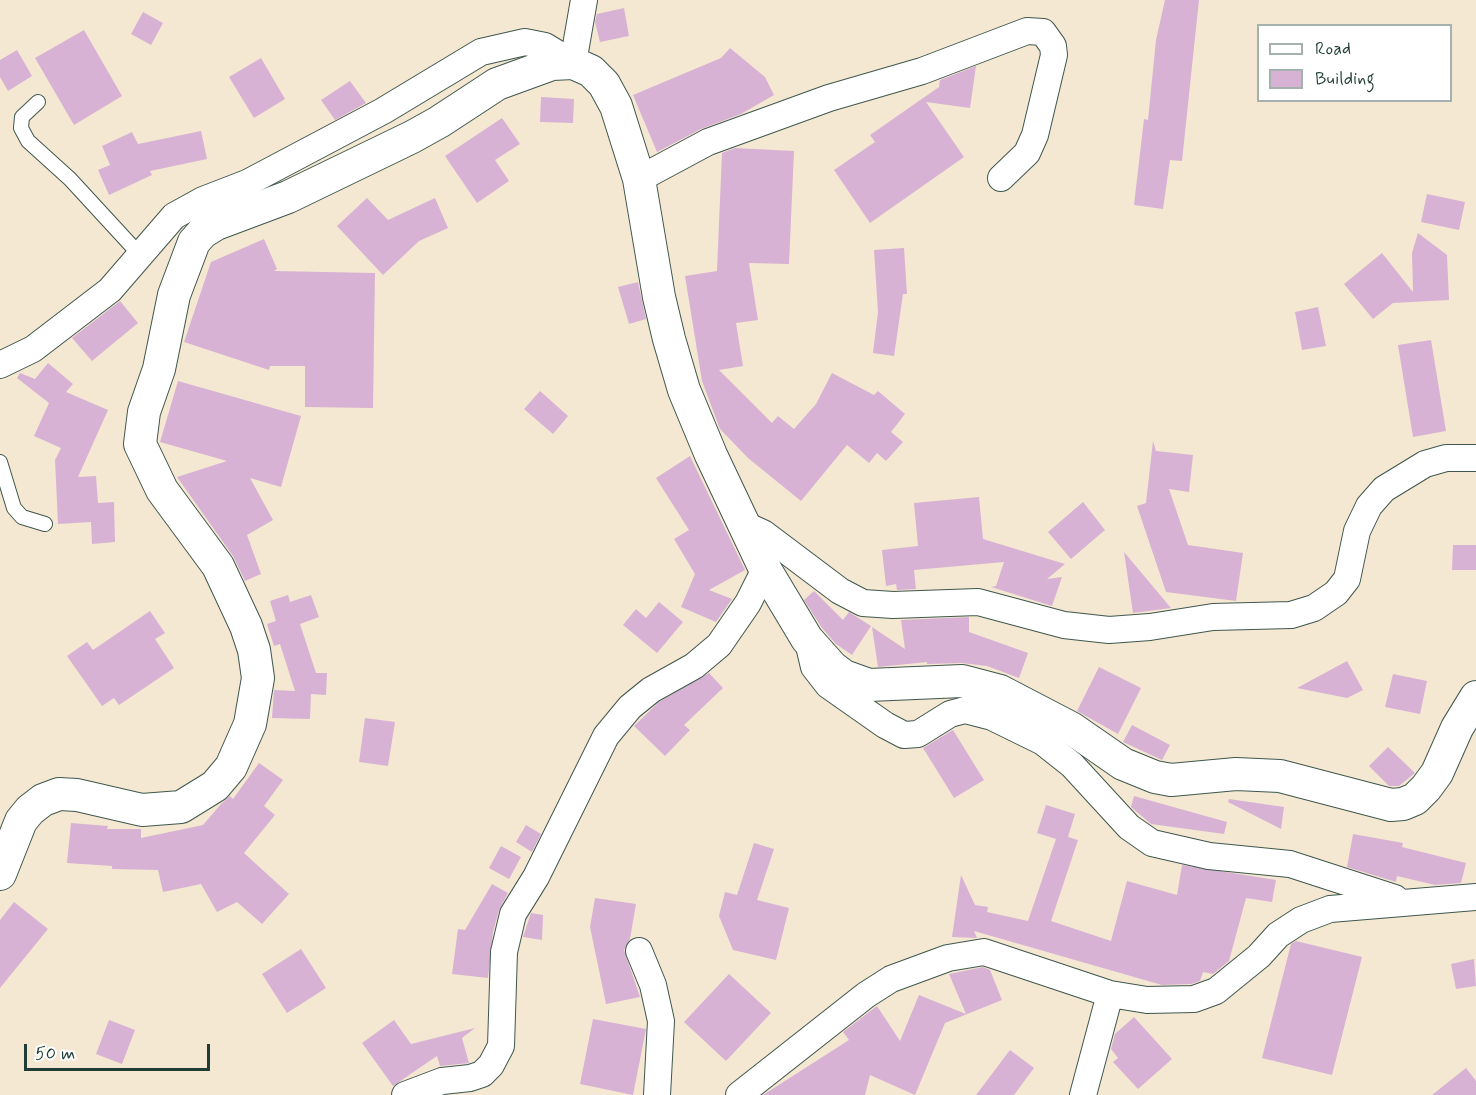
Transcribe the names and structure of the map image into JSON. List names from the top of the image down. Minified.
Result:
{"legend":["Road","Building"],"scale_bar":"50 m"}
